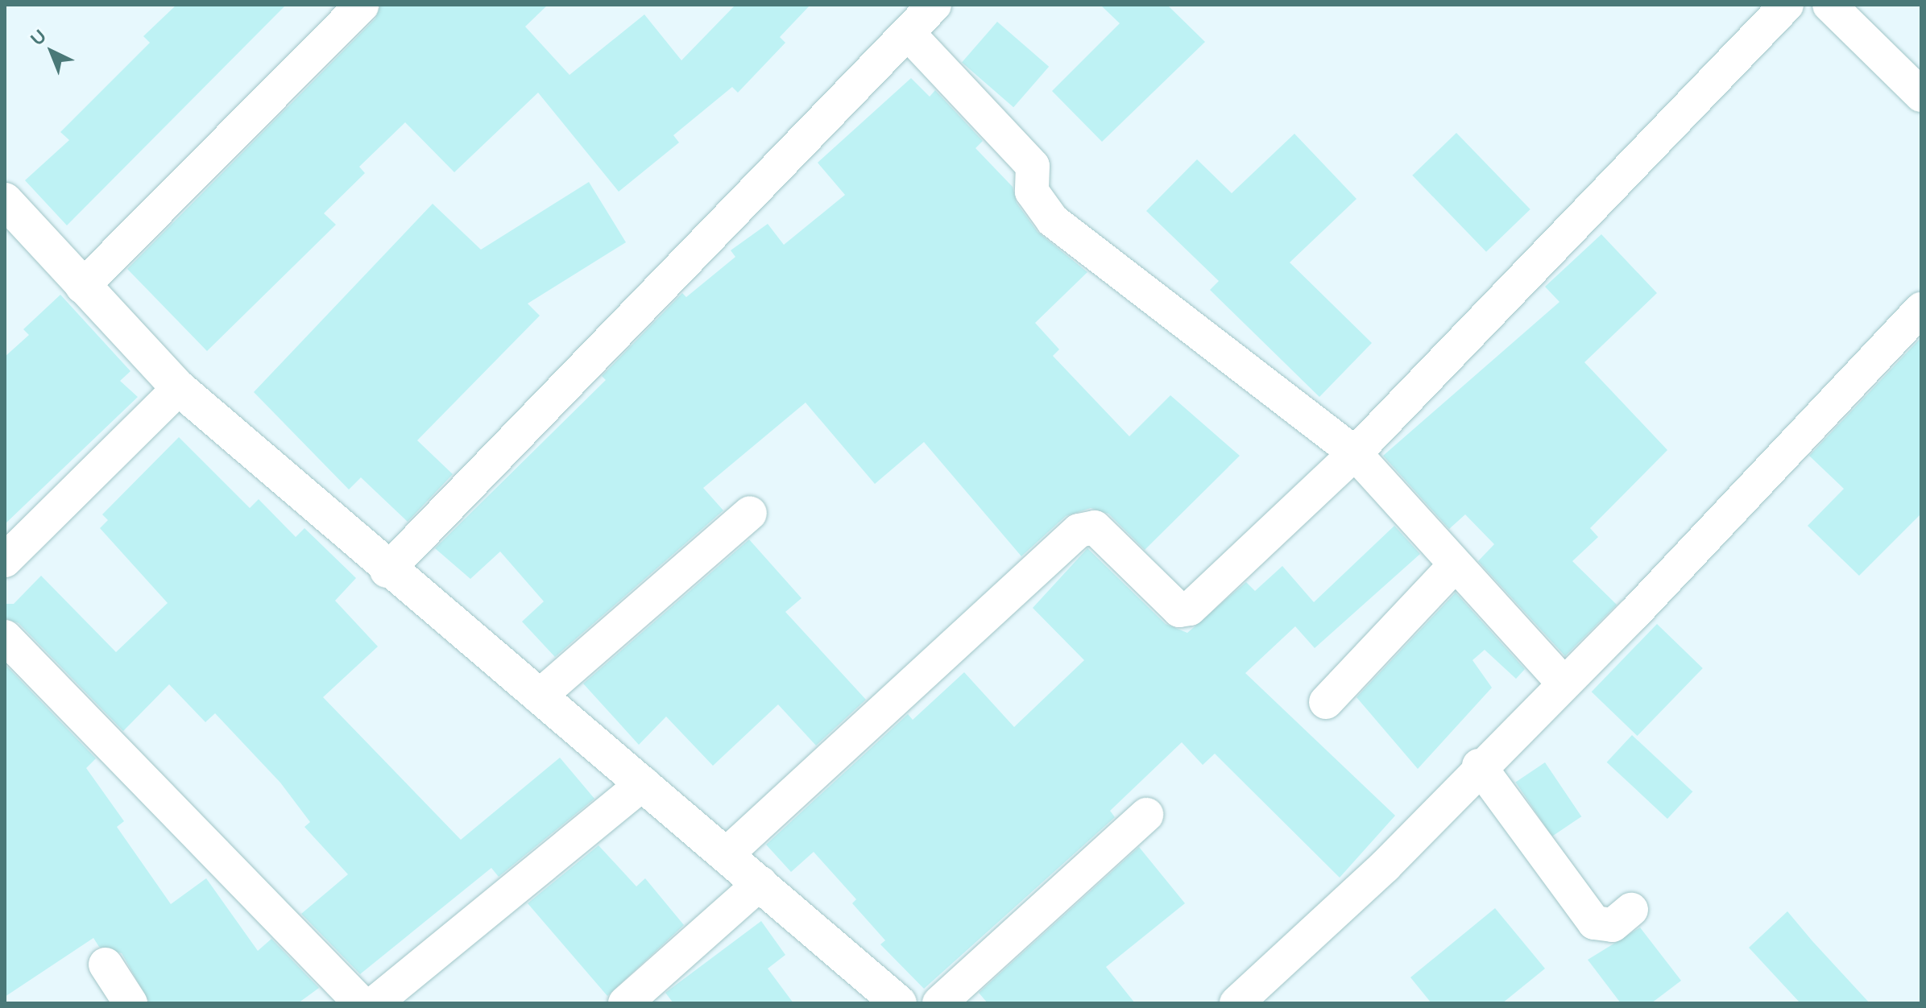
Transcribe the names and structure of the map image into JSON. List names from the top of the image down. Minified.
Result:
{"north":"top left"}
